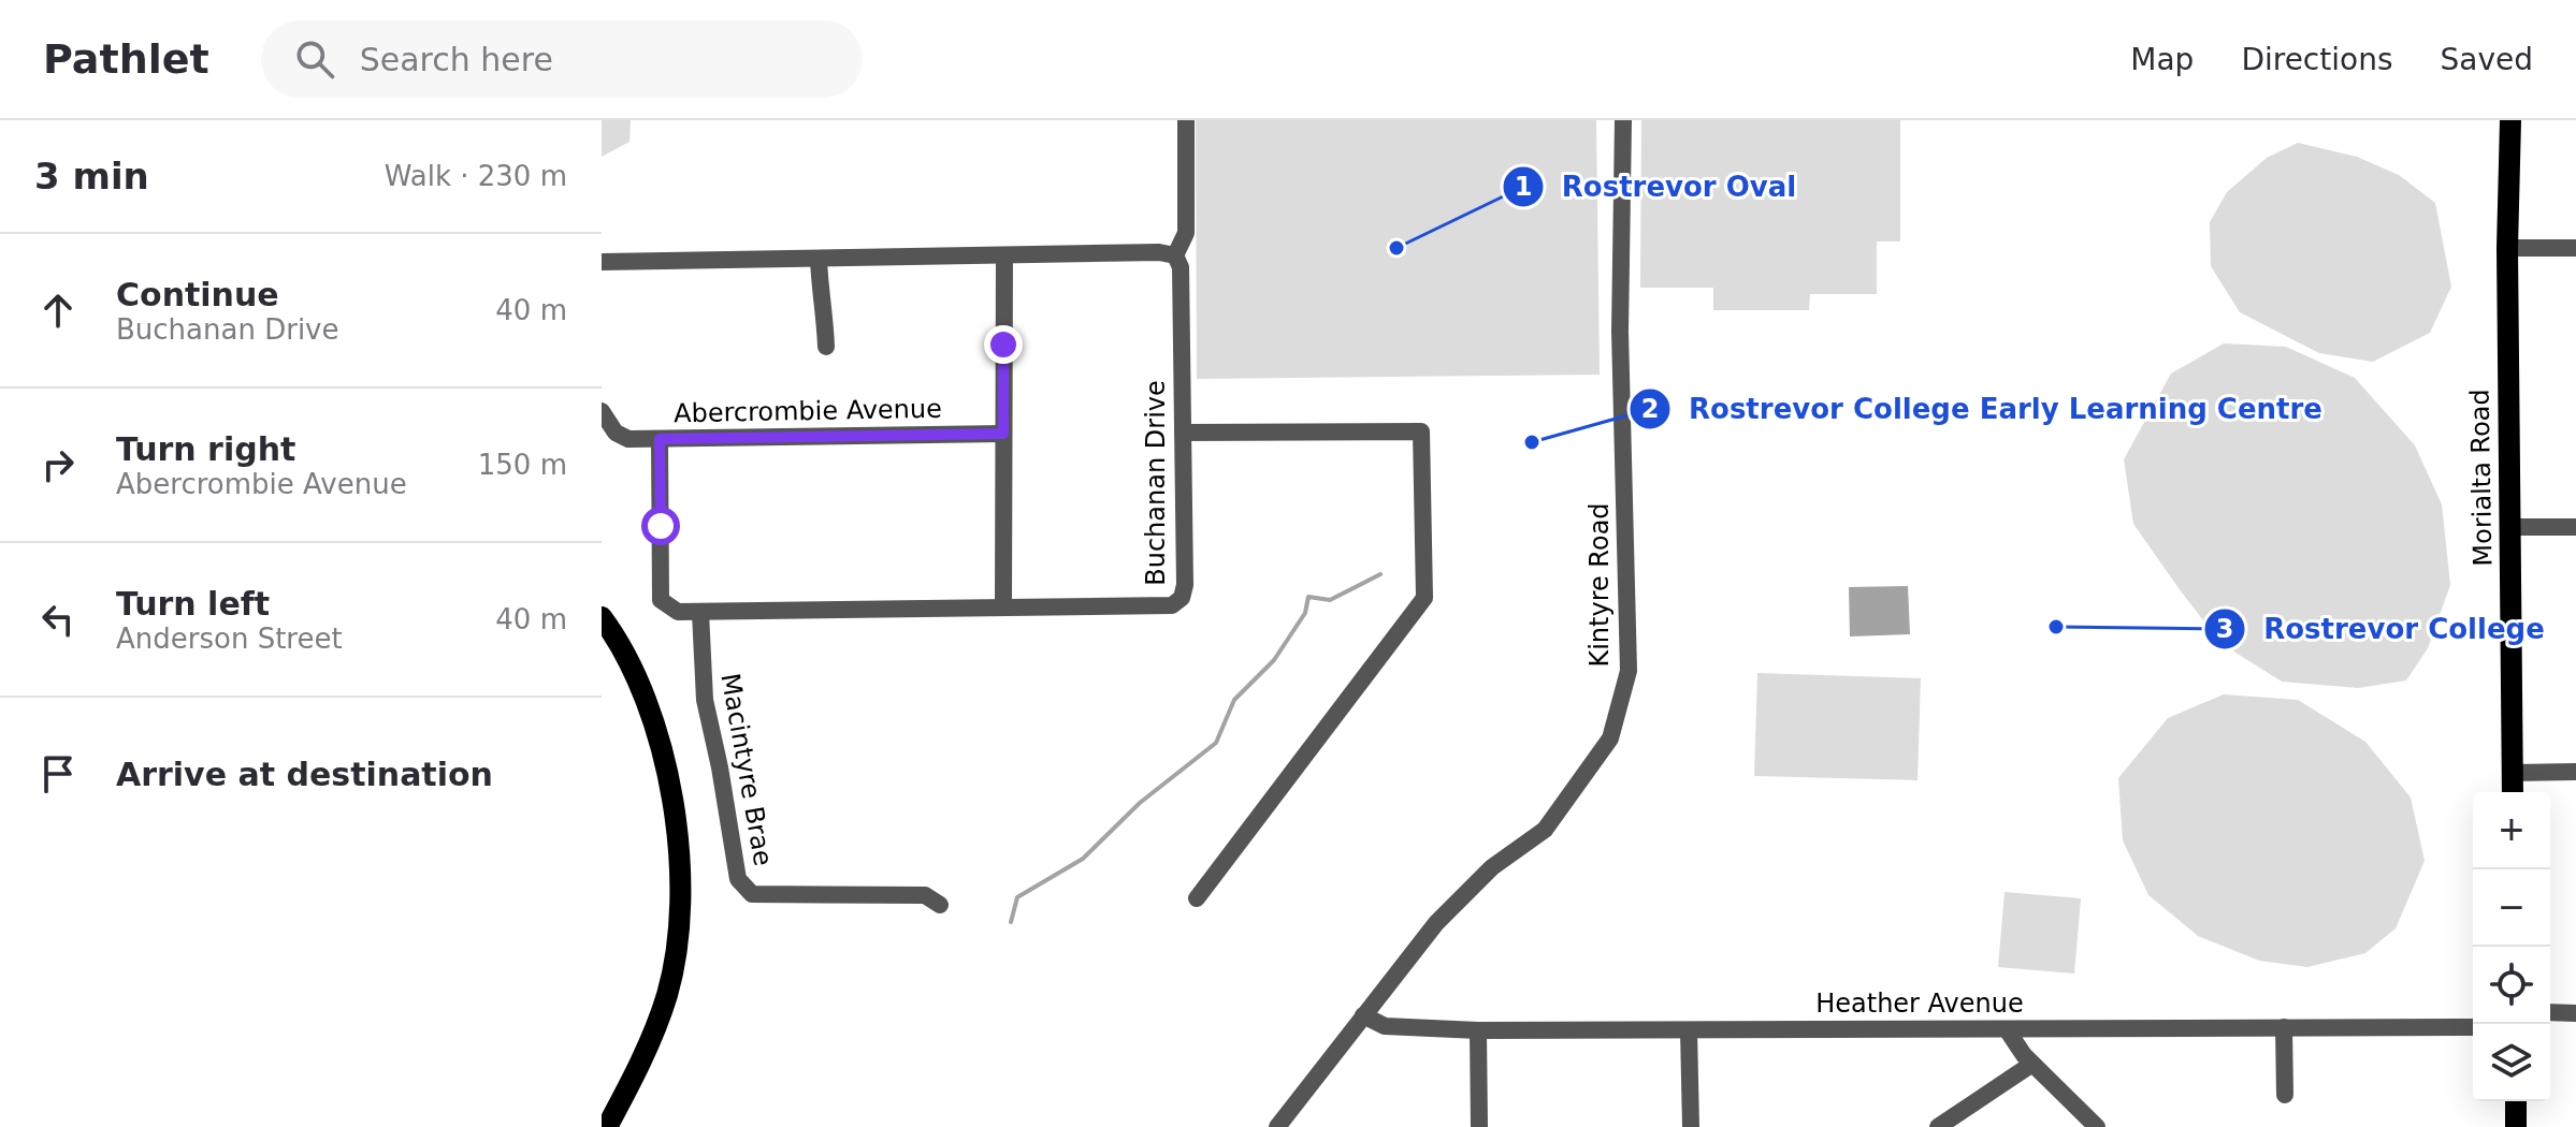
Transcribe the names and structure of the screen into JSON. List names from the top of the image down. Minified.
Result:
{"streets":{"main road":["Morialta Road"],"street":["Abercrombie Avenue","Buchanan Drive","Kintyre Road","Macintyre Brae","Heather Avenue"]},"crossings":[["Abercrombie Avenue","Buchanan Drive"],["Buchanan Drive","Macintyre Brae"],["Kintyre Road","Heather Avenue"]],"places":["Rostrevor Oval","Rostrevor College Early Learning Centre","Rostrevor College"],"page":{"header":"Pathlet","search":"Search here","nav":["Map","Directions","Saved"],"heading":["3 min","Walk · 230 m"],"list":[["Continue","Buchanan Drive","40 m"],["Turn right","Abercrombie Avenue","150 m"],["Turn left","Anderson Street","40 m"],"Arrive at destination"],"map_buttons":["+","−"]}}
